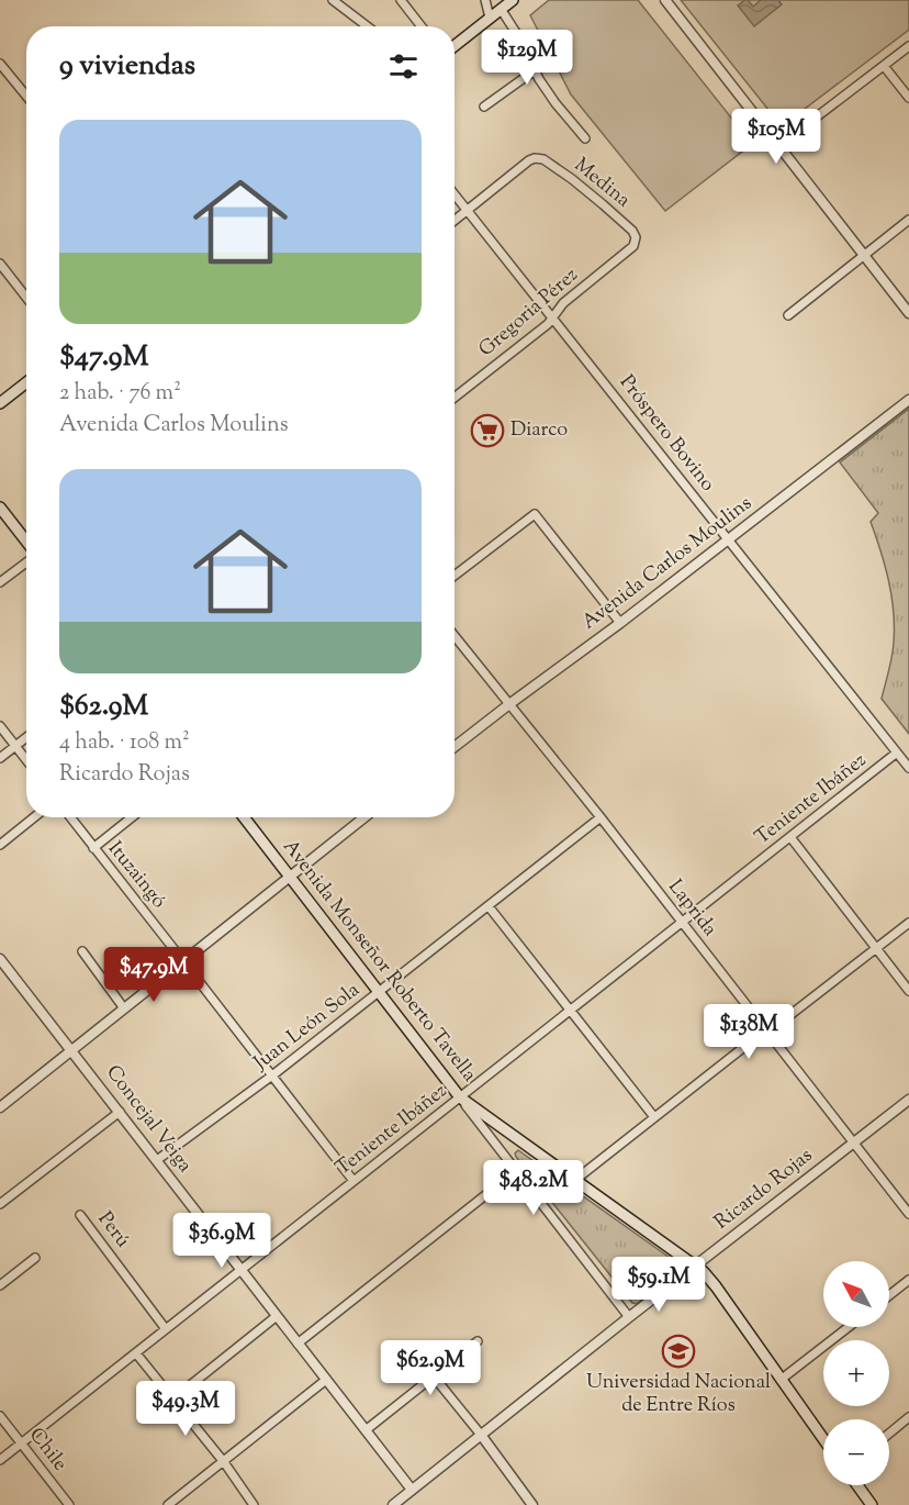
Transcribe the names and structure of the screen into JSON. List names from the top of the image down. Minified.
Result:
{"streets":{"main road":["Avenida Monseñor Roberto Tavella"],"street":["Medina","Gregoria Pérez","Próspero Bovino","Avenida Carlos Moulins","Teniente Ibáñez","Ituzaingó","Laprida","Juan León Sola","Concejal Veiga","Ricardo Rojas","Perú","Chile"]},"crossings":[["Medina","Gregoria Pérez"],["Medina","Próspero Bovino"],["Gregoria Pérez","Próspero Bovino"],["Próspero Bovino","Avenida Carlos Moulins"],["Próspero Bovino","Teniente Ibáñez"],["Avenida Carlos Moulins","Laprida"],["Teniente Ibáñez","Ituzaingó"],["Teniente Ibáñez","Laprida"],["Teniente Ibáñez","Avenida Monseñor Roberto Tavella"],["Teniente Ibáñez","Concejal Veiga"],["Teniente Ibáñez","Perú"],["Teniente Ibáñez","Chile"],["Ituzaingó","Juan León Sola"],["Laprida","Juan León Sola"],["Laprida","Ricardo Rojas"],["Avenida Monseñor Roberto Tavella","Juan León Sola"],["Avenida Monseñor Roberto Tavella","Ricardo Rojas"],["Juan León Sola","Concejal Veiga"],["Concejal Veiga","Ricardo Rojas"]],"places":{"supermarket":["Diarco"],"school or university":["Universidad Nacional de Entre Ríos"]},"north":"top left","page":{"heading":"9 viviendas","price":["$129M","$105M","$47.9M","$138M","$48.2M","$36.9M","$59.1M","$62.9M","$49.3M"],"list":[{"name":"$47.9M","note":"2 hab. · 76 m² · Avenida Carlos Moulins"},{"name":"$62.9M","note":"4 hab. · 108 m² · Ricardo Rojas"}],"map_buttons":["+","−"]}}
